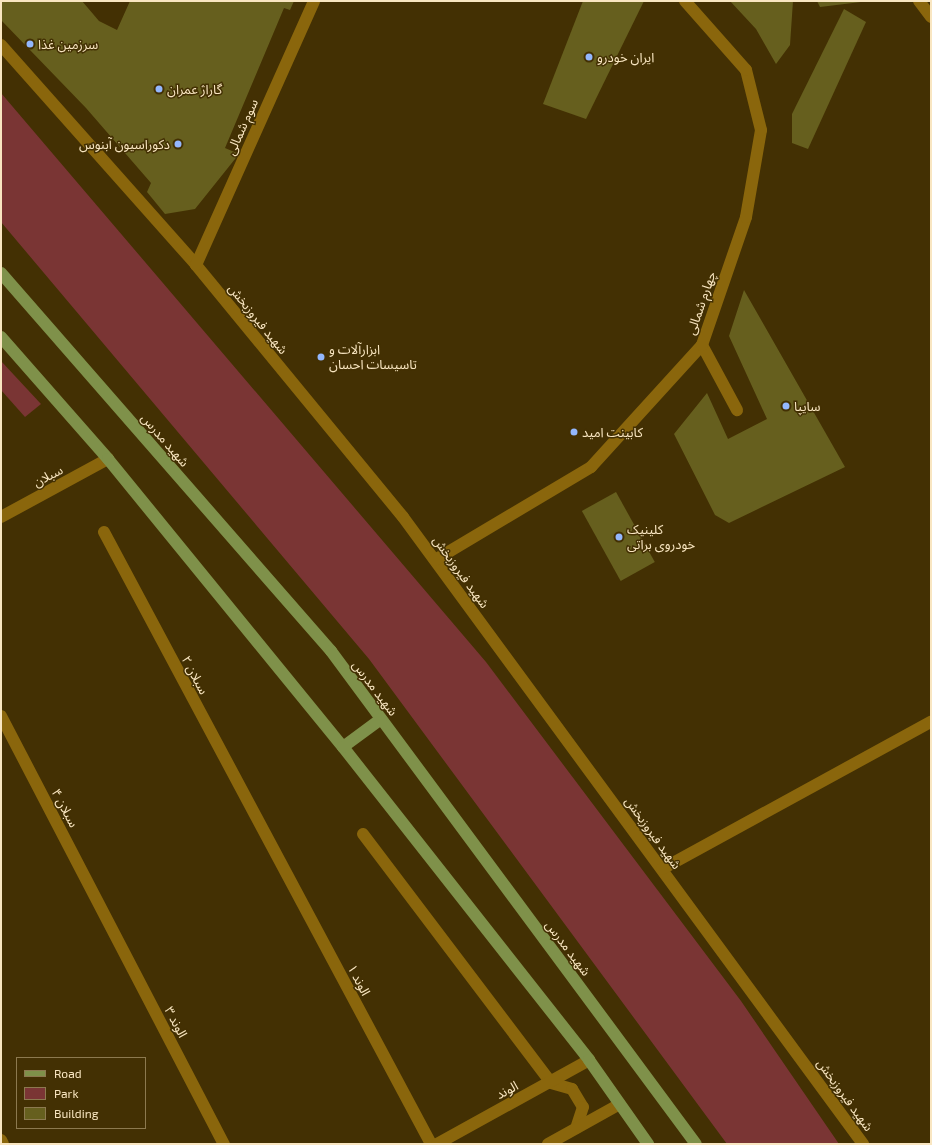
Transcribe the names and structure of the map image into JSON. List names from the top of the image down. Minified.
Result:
{"streets":{"main road":["شهید مدرس"],"street":["سوم شمالی","چهارم شمالی","شهید فیروزبخش","سبلان","سبلان ۲","سبلان ۴","الوند ۱","الوند ۳","الوند"]},"crossings":[["سوم شمالی","شهید فیروزبخش"],["چهارم شمالی","شهید فیروزبخش"],["سبلان ۲","الوند ۱"],["سبلان ۴","الوند ۳"]],"places":["سرزمین غذا","ایران خودرو","گاراژ عمران","دکوراسیون آبنوس","ابزارآلات و تاسیسات احسان","سایپا","کابینت امید","کلینیک خودروی براتی"],"legend":["Road","Park","Building"]}
